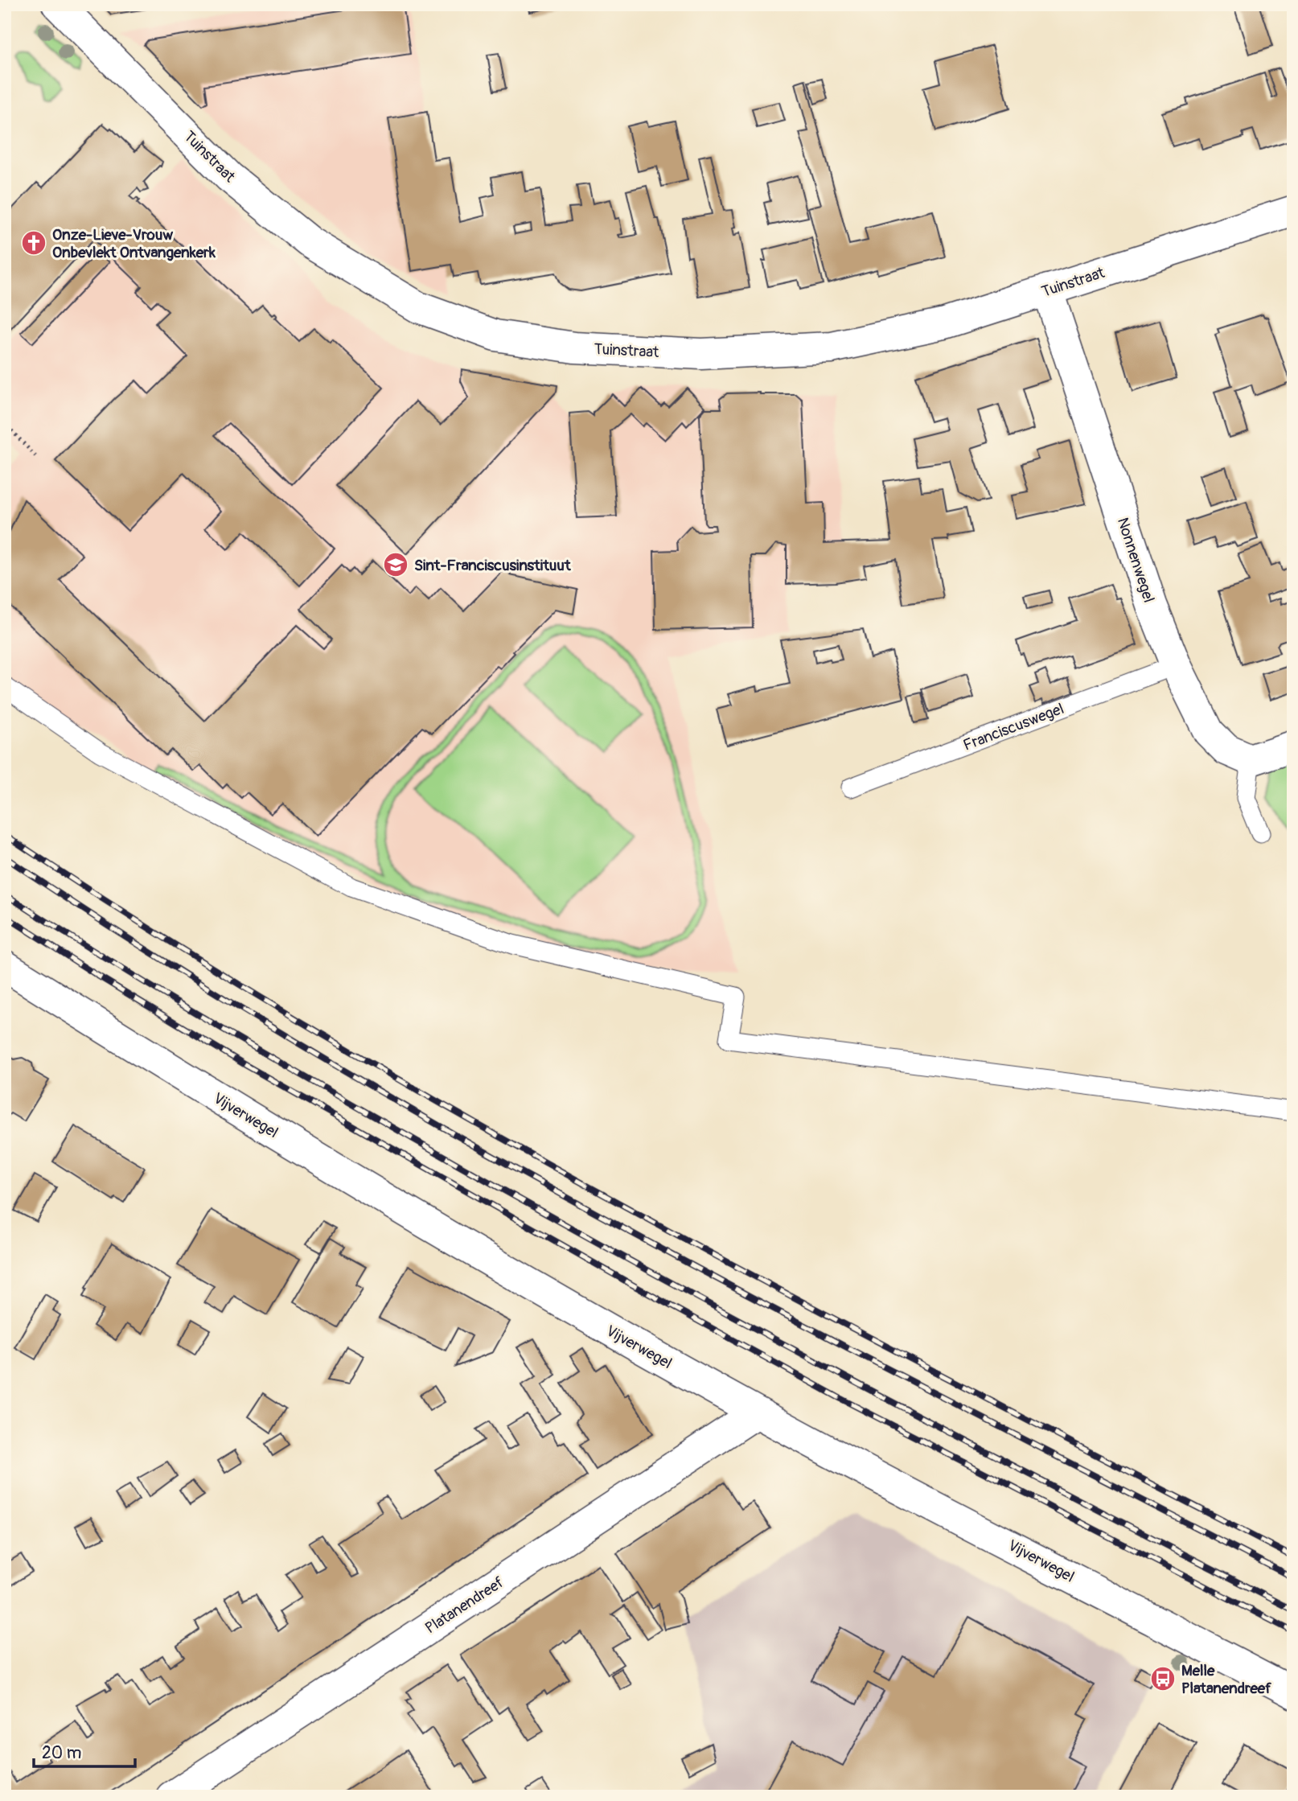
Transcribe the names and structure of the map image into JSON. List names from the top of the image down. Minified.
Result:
{"streets":{"street":["Tuinstraat","Nonnenwegel","Vijverwegel","Platanendreef"],"lane":["Franciscuswegel"]},"crossings":[["Tuinstraat","Nonnenwegel"],["Nonnenwegel","Franciscuswegel"],["Vijverwegel","Platanendreef"]],"places":{"church":["Onze-Lieve-Vrouw Onbevlekt Ontvangenkerk"],"school or university":["Sint-Franciscusinstituut"],"bus stop":["Melle Platanendreef"]},"scale_bar":"20 m"}
